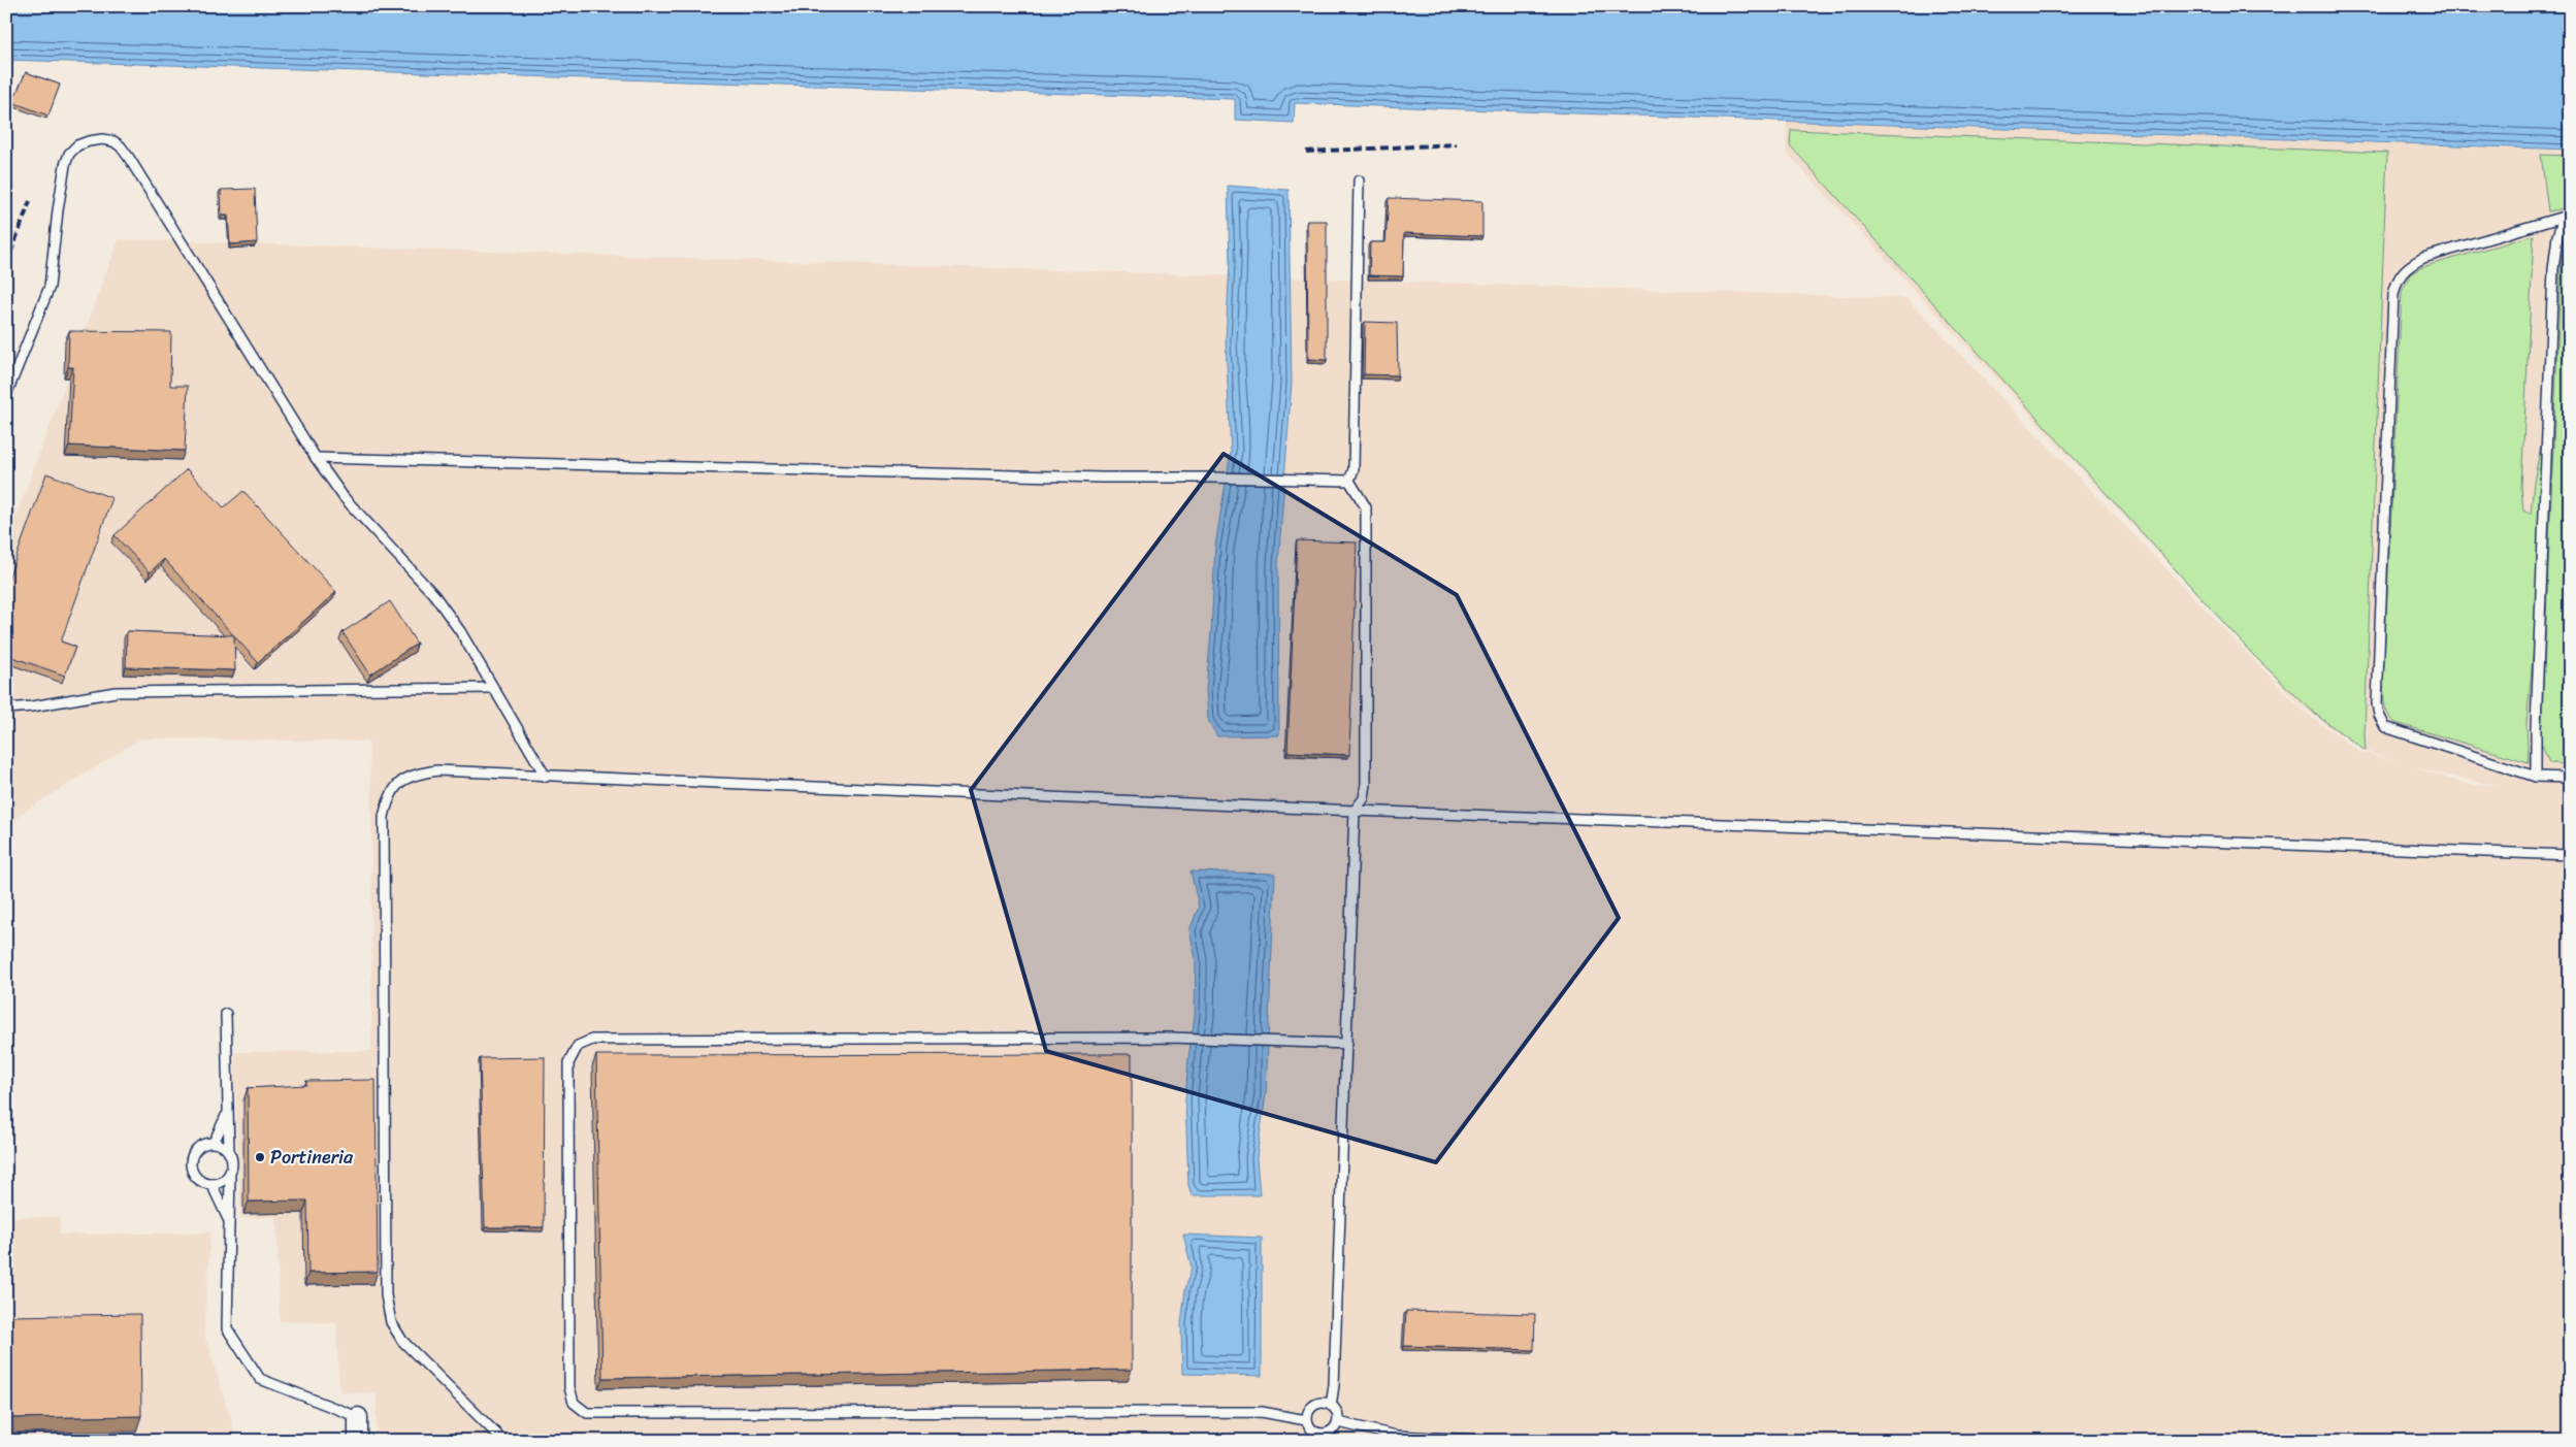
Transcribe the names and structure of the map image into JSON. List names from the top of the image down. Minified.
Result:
{"places":["Portineria"]}
